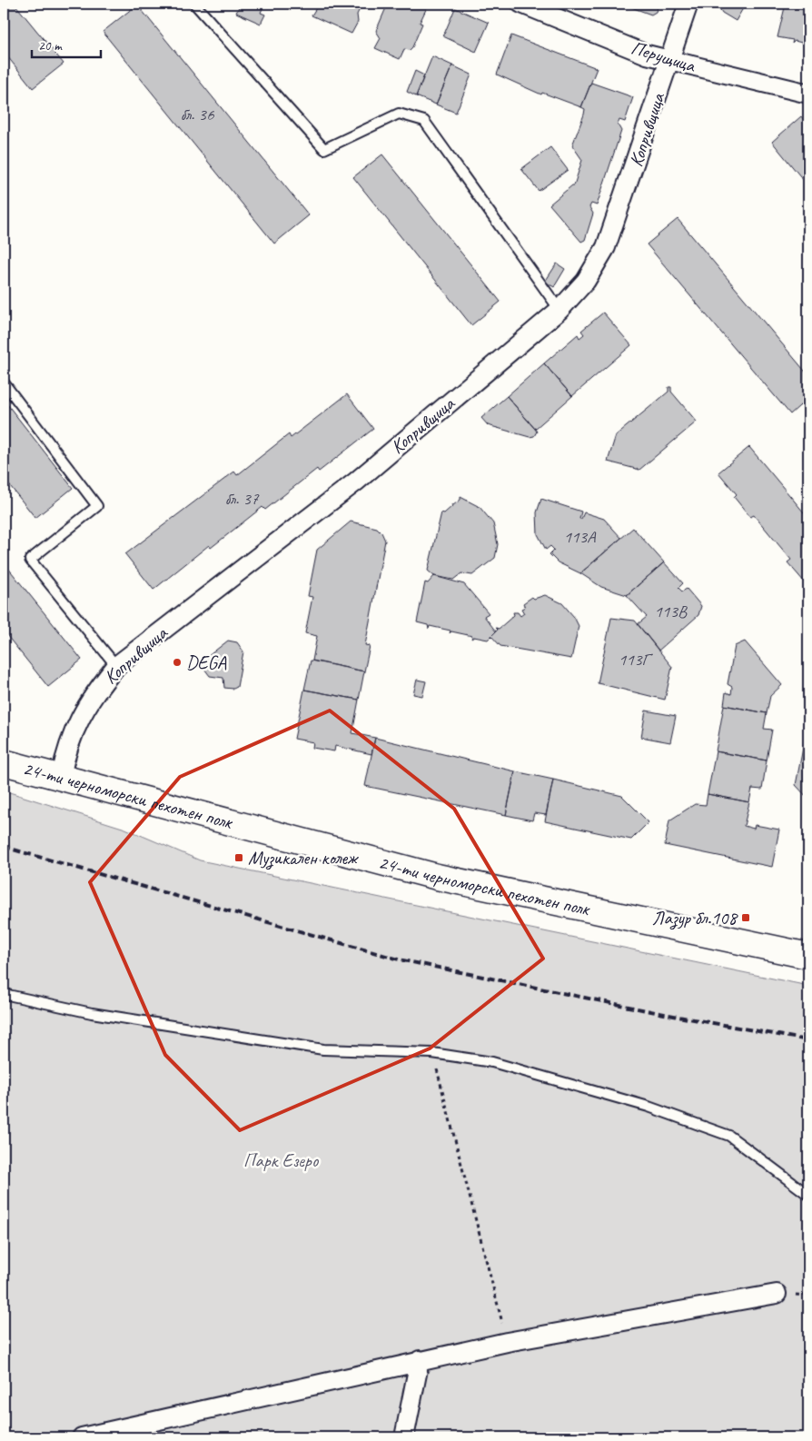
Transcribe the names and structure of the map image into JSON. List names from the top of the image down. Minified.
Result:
{"streets":{"main road":["24-ти черноморски пехотен полк"],"street":["Перущица","Копривщица"]},"crossings":[["Перущица","Копривщица"],["Копривщица","24-ти черноморски пехотен полк"]],"parks":["Парк Езеро"],"places":{"other":["DEGA"],"transit":["Музикален колеж","Лазур бл.108"]},"house_numbers":["бл. 36","бл. 37","113А","113В","113Г"],"scale_bar":"20 m"}
